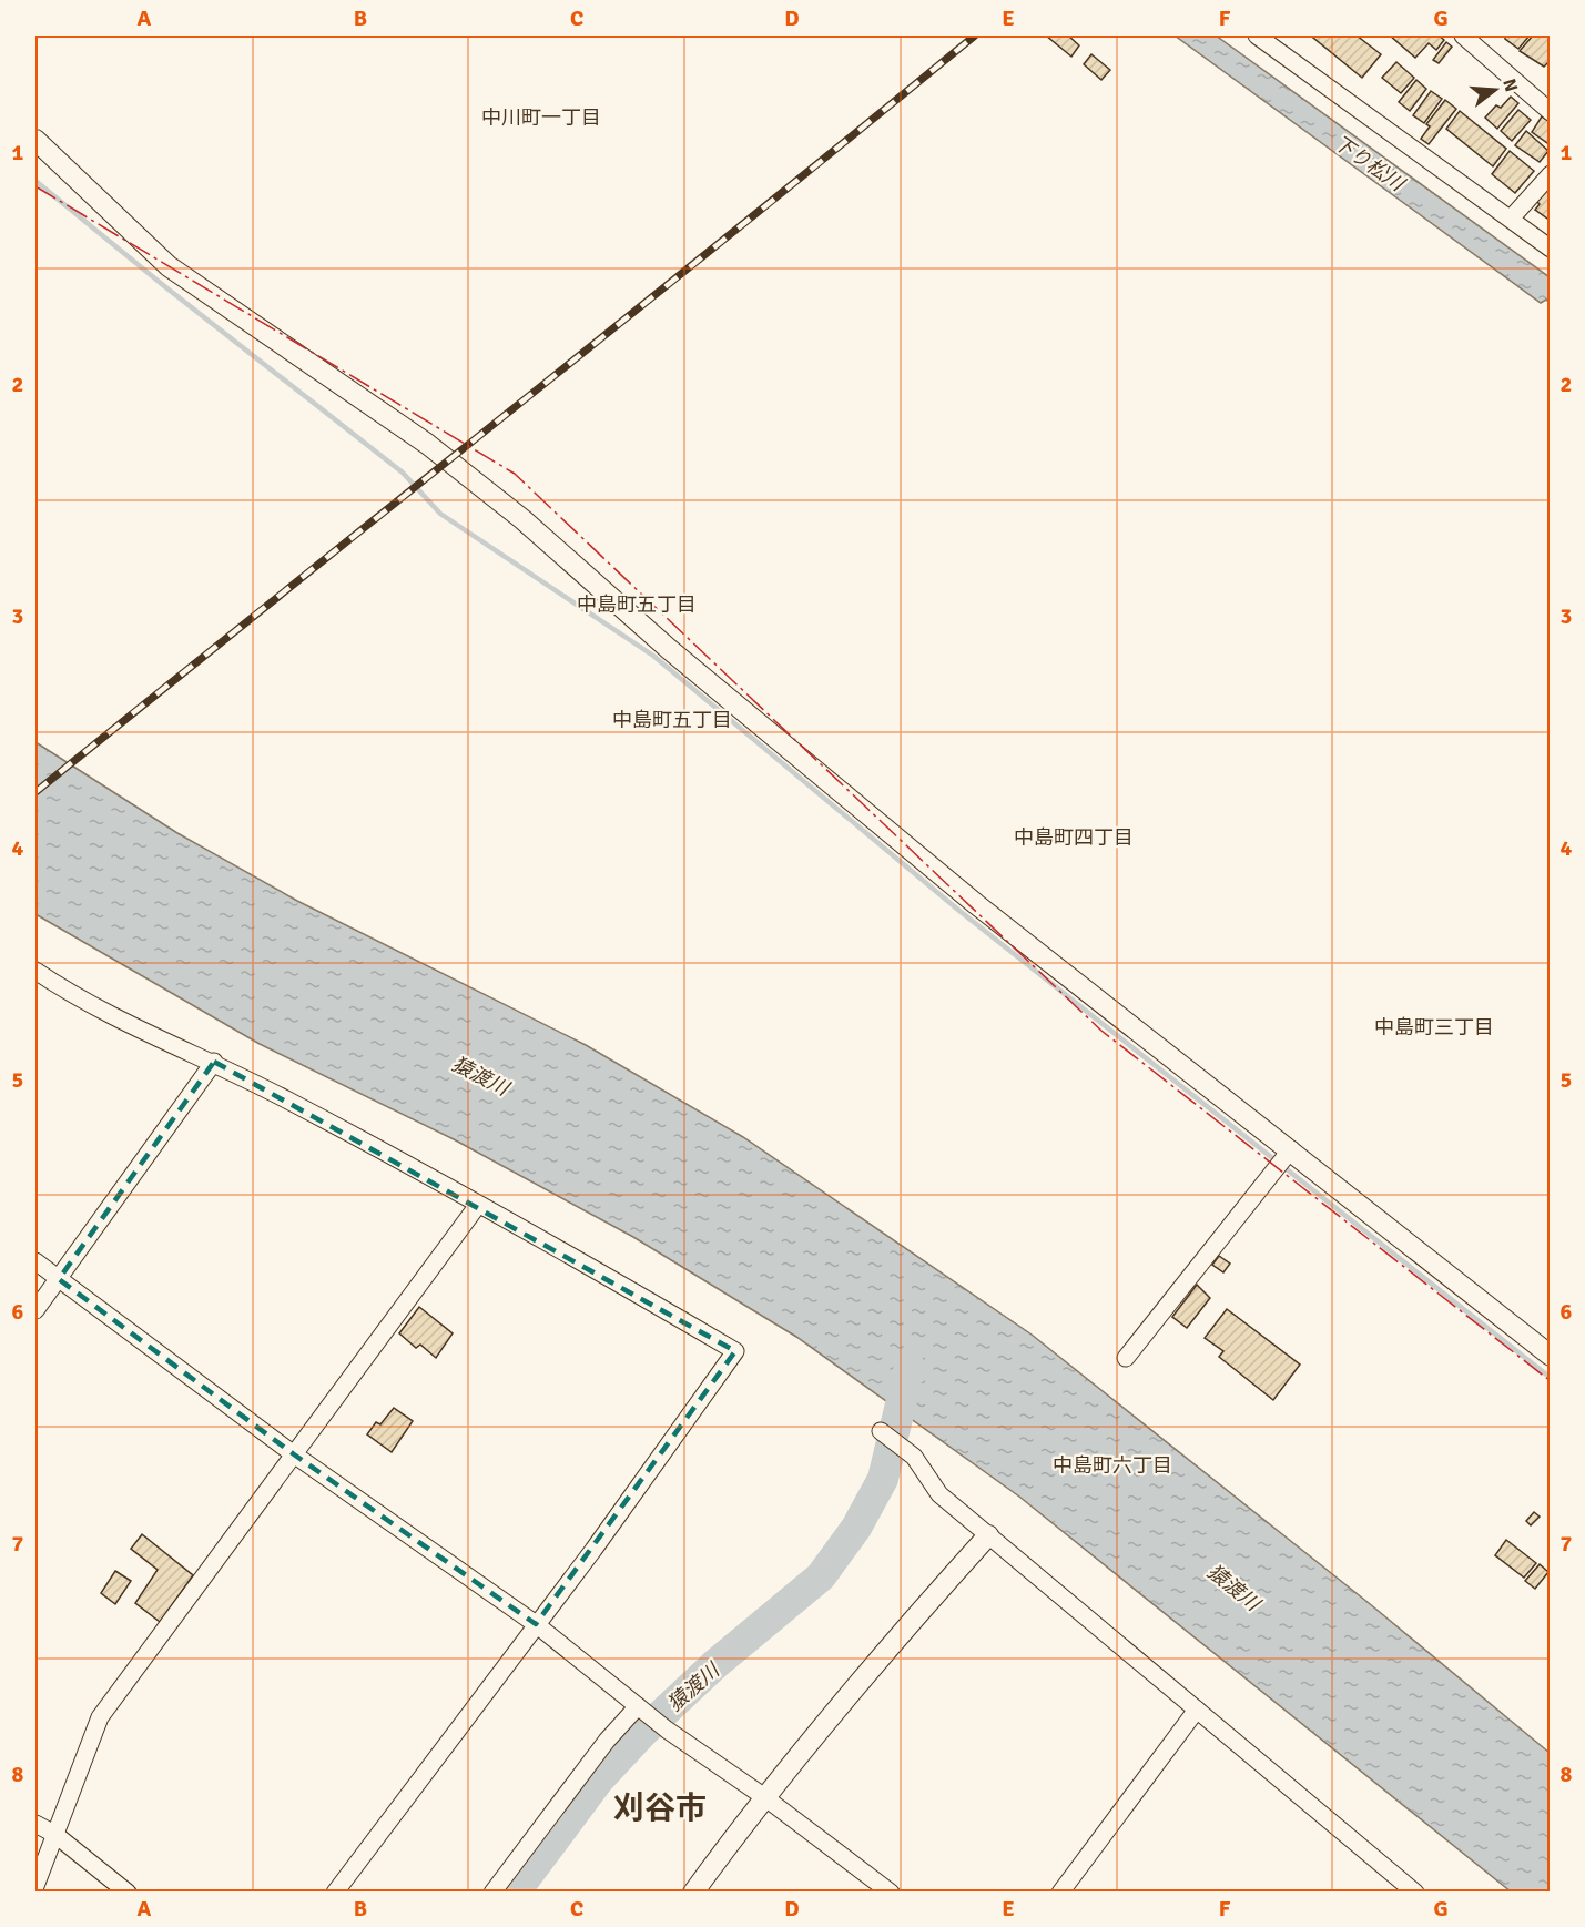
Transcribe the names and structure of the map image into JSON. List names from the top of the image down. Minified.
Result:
{"districts":["中川町一丁目","中島町五丁目","中島町五丁目","中島町四丁目","中島町三丁目","中島町六丁目","刈谷市"],"water":["下り松川","猿渡川"],"north":"right","grid":{"columns":["A","B","C","D","E","F","G"],"rows":["1","2","3","4","5","6","7","8"]}}
